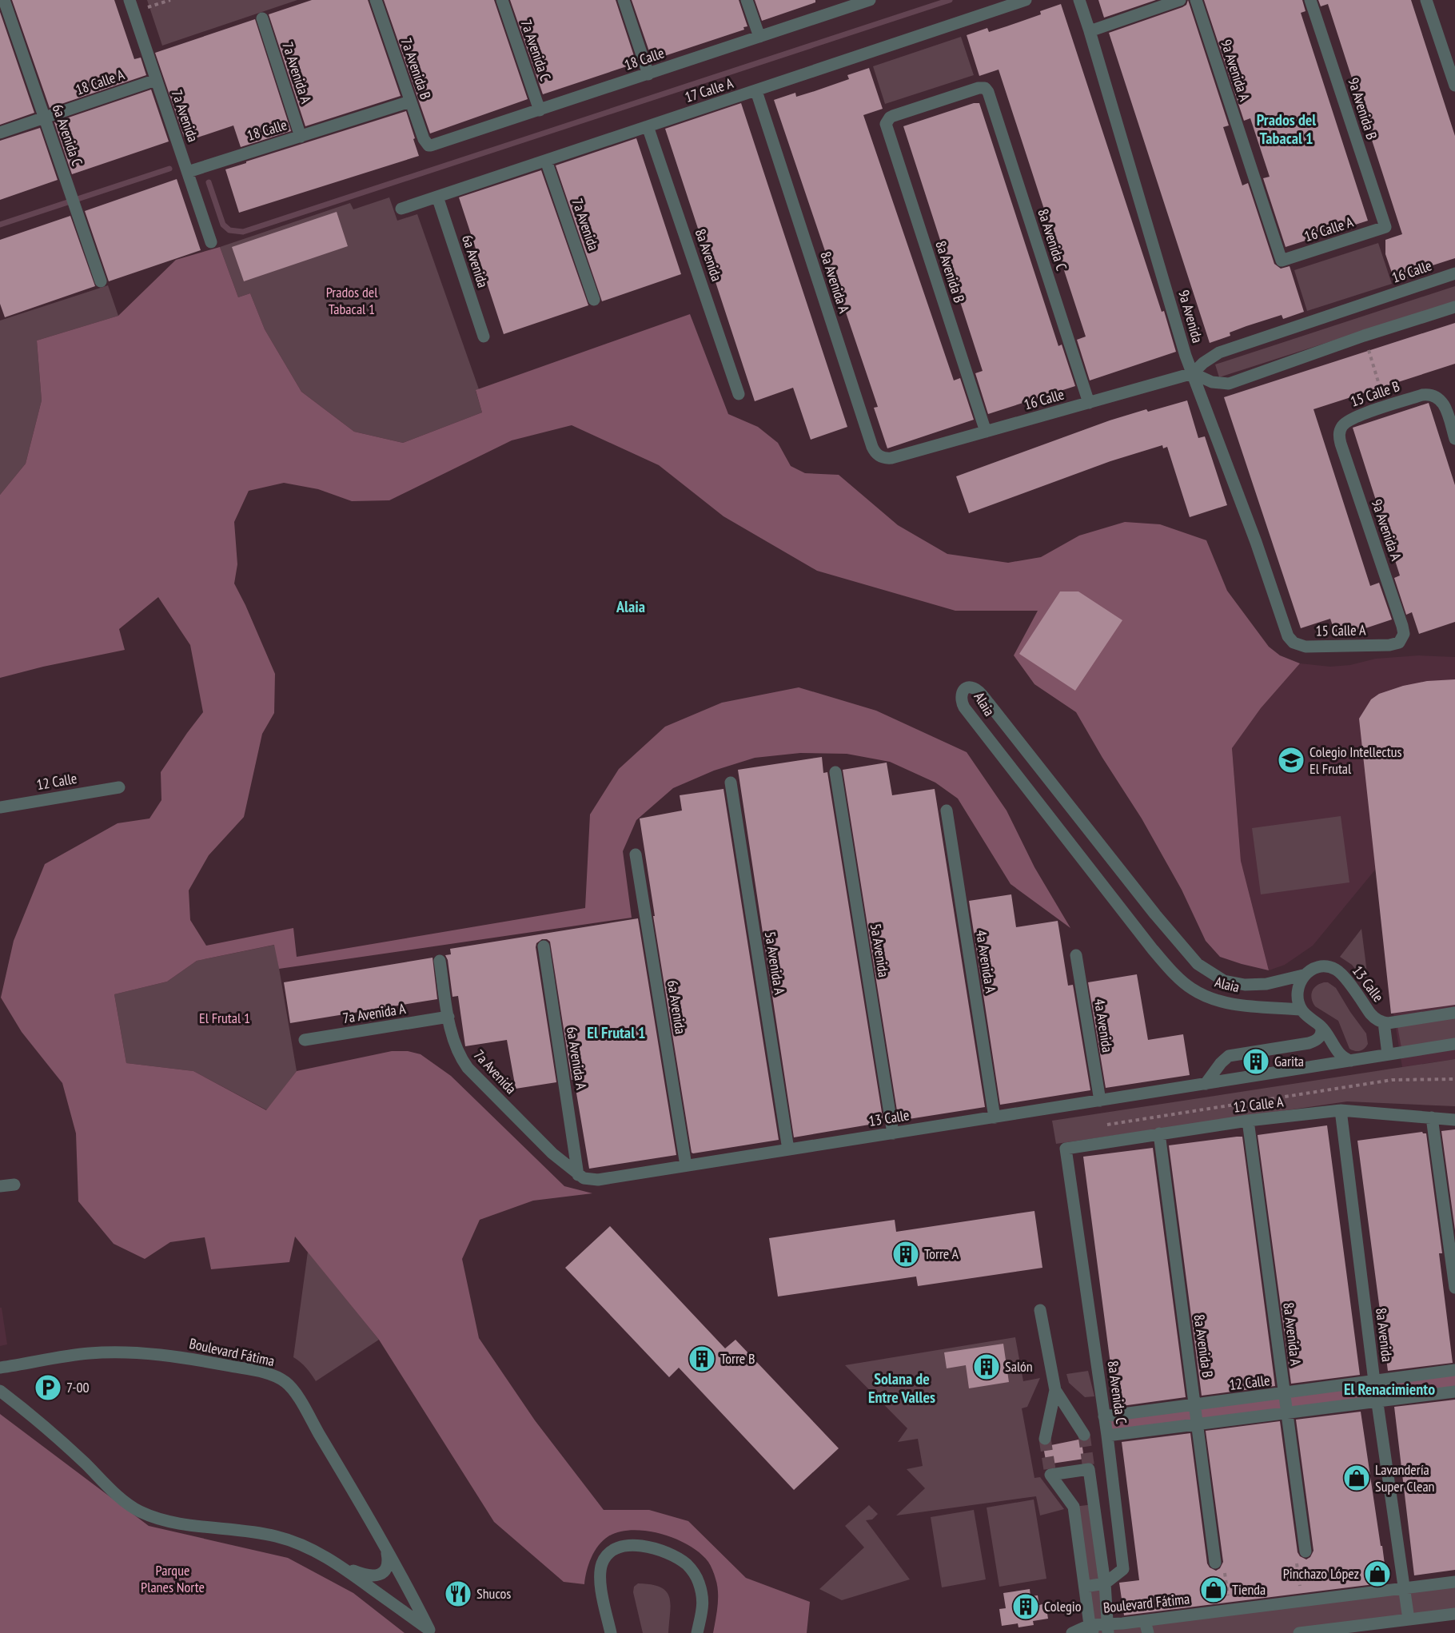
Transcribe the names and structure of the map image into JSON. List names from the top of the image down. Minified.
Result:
{"streets":{"street":["7a Avenida C","18 Calle","7a Avenida B","9a Avenida A","7a Avenida A","18 Calle A","17 Calle A","9a Avenida B","7a Avenida","6a Avenida C","16 Calle A","8a Avenida C","8a Avenida","6a Avenida","8a Avenida B","16 Calle","8a Avenida A","9a Avenida","15 Calle B","15 Calle A","Alaia","12 Calle","5a Avenida","4a Avenida A","5a Avenida A","13 Calle","4a Avenida","6a Avenida A","12 Calle A","Boulevard Fátima"]},"crossings":[["7a Avenida C","18 Calle"],["18 Calle","7a Avenida B"],["18 Calle","7a Avenida A"],["18 Calle","7a Avenida"],["9a Avenida A","16 Calle A"],["9a Avenida A","15 Calle B"],["9a Avenida A","15 Calle A"],["7a Avenida A","7a Avenida"],["18 Calle A","7a Avenida"],["18 Calle A","6a Avenida C"],["17 Calle A","7a Avenida"],["17 Calle A","8a Avenida"],["17 Calle A","6a Avenida"],["17 Calle A","8a Avenida A"],["9a Avenida B","16 Calle A"],["7a Avenida","13 Calle"],["7a Avenida","6a Avenida A"],["8a Avenida C","8a Avenida B"],["8a Avenida C","16 Calle"],["8a Avenida C","12 Calle"],["8a Avenida C","12 Calle A"],["8a Avenida","12 Calle"],["8a Avenida","12 Calle A"],["8a Avenida","Boulevard Fátima"],["6a Avenida","13 Calle"],["8a Avenida B","16 Calle"],["8a Avenida B","12 Calle"],["8a Avenida B","12 Calle A"],["16 Calle","8a Avenida A"],["16 Calle","9a Avenida"],["8a Avenida A","12 Calle"],["8a Avenida A","12 Calle A"],["9a Avenida","15 Calle A"],["Alaia","13 Calle"],["5a Avenida","13 Calle"],["4a Avenida A","13 Calle"],["5a Avenida A","13 Calle"],["13 Calle","4a Avenida"],["13 Calle","6a Avenida A"]],"districts":["Prados del Tabacal 1","Alaia","El Frutal 1","Solana de Entre Valles","El Renacimiento"],"parks":["Prados del Tabacal 1","El Frutal 1","Parque Planes Norte"],"places":{"school or university":["Colegio Intellectus El Frutal"],"building":["Garita","Torre A","Torre B","Salón","Colegio"],"parking":["7-00"],"shop":["Lavandería Super Clean","Pinchazo López","Tienda"],"restaurant":["Shucos"]}}
